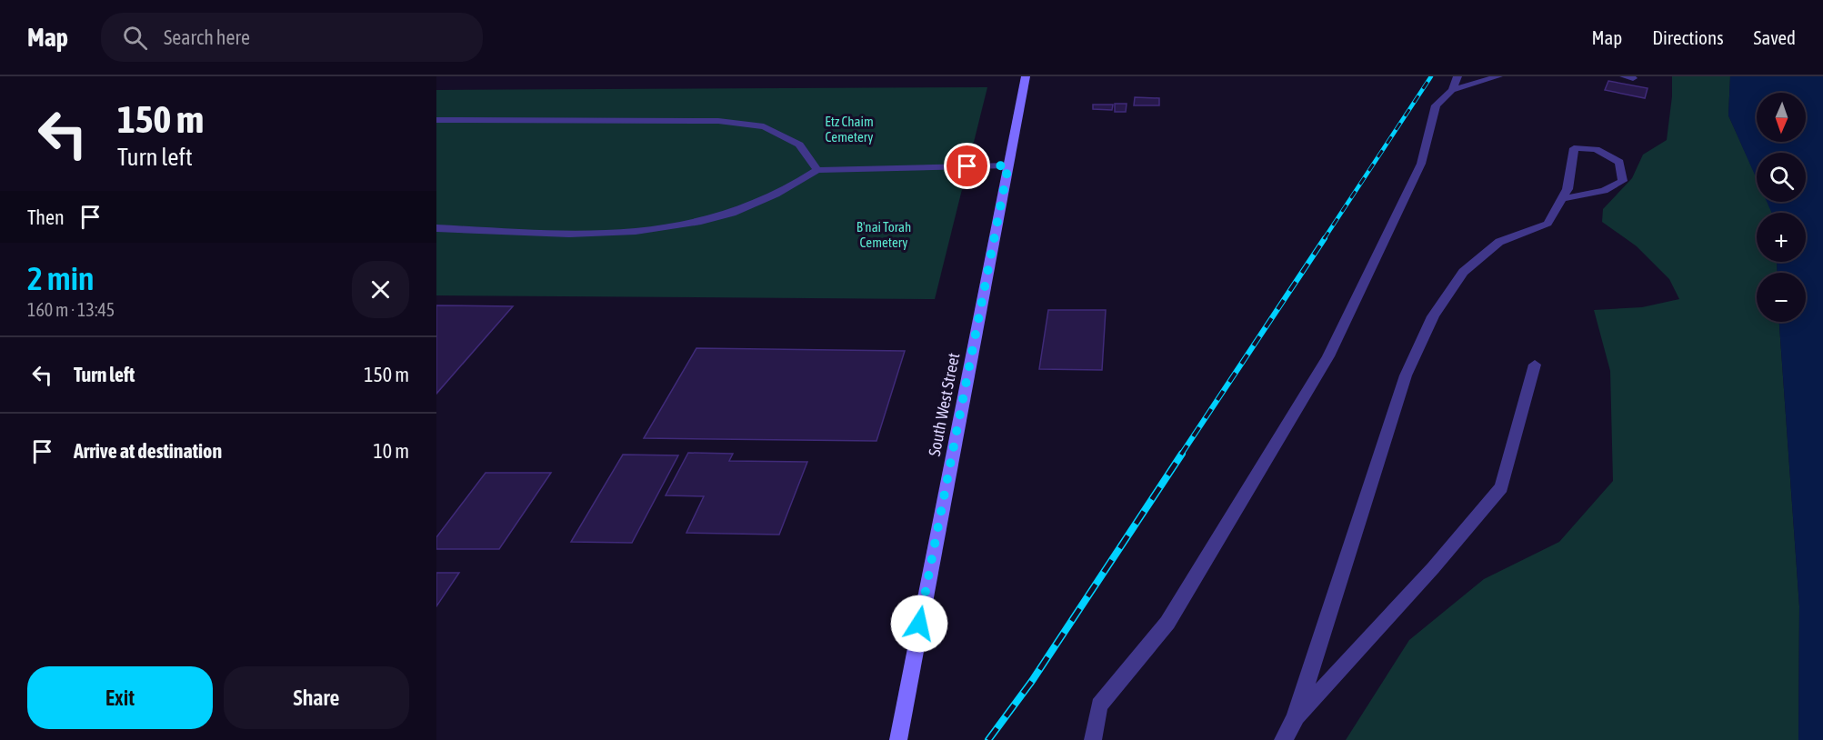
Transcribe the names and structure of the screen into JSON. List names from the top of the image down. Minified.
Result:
{"streets":{"main road":["South West Street"]},"parks":["Etz Chaim Cemetery","B'nai Torah Cemetery"],"north":"bottom","page":{"header":"Map","search":"Search here","nav":["Map","Directions","Saved"],"turn":["150 m","Turn left"],"map_buttons":["+","−"],"then":"Then","heading":["2 min","160 m · 13:45"],"list":[{"name":"Turn left","value":"150 m"},{"name":"Arrive at destination","value":"10 m"}],"buttons":["Exit","Share"]}}
